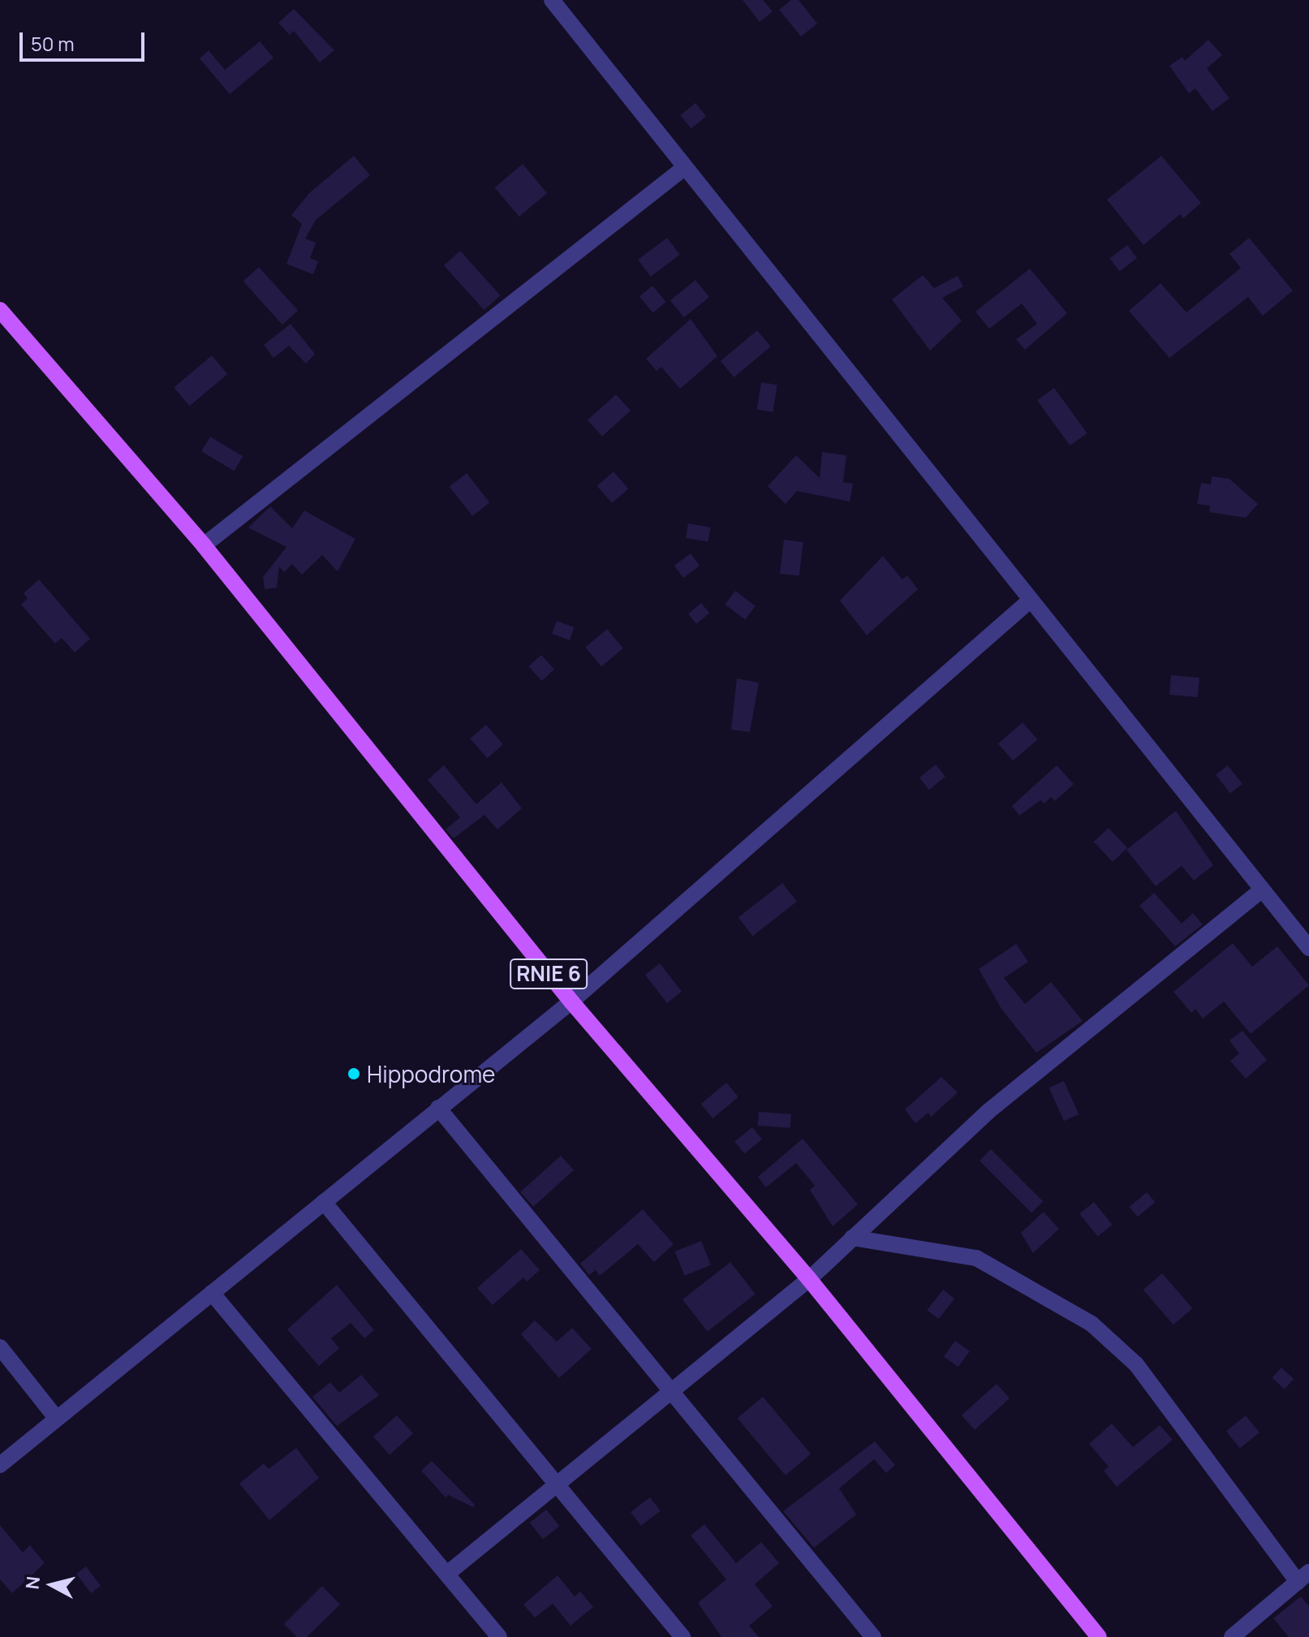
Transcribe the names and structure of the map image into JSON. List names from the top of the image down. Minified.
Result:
{"streets":{"main road":["RNIE 6"]},"places":["Hippodrome"],"scale_bar":"50 m","north":"left"}
